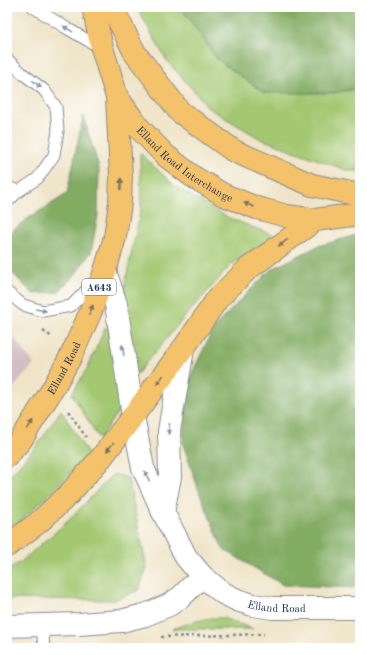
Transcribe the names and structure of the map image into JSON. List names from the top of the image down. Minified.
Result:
{"streets":{"main road":["Elland Road Interchange","A643","Elland Road"]},"crossings":[["Elland Road Interchange","Elland Road"]],"one_way":["Elland Road"]}
